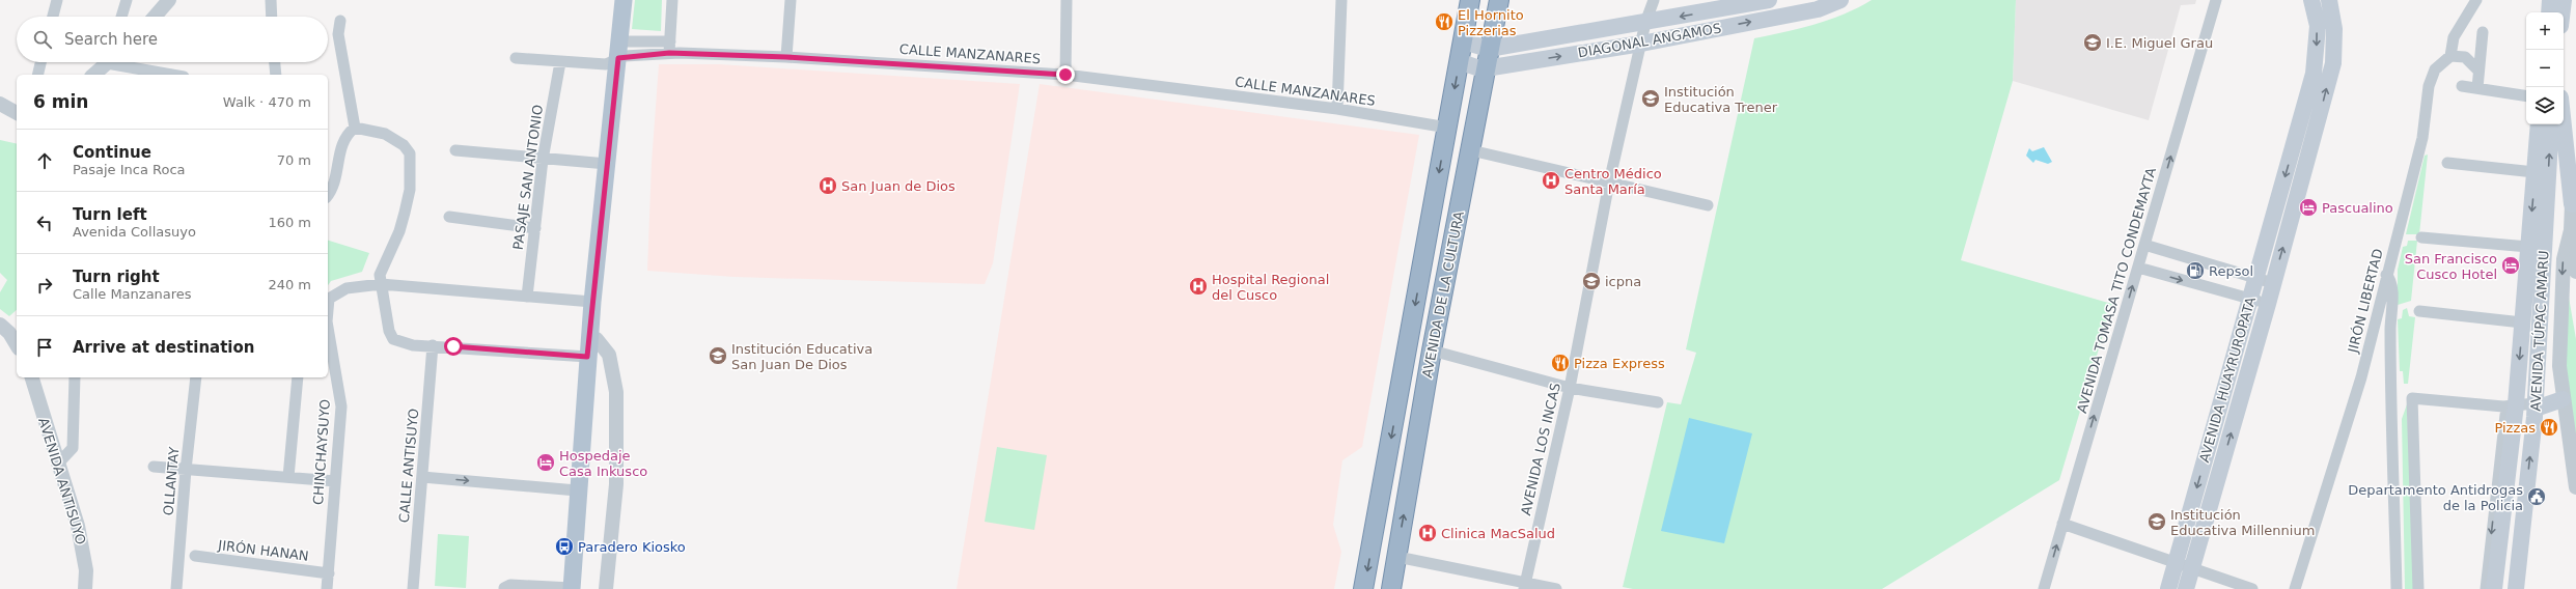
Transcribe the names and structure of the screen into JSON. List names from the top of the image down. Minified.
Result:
{"streets":{"highway":["AVENIDA DE LA CULTURA"],"main road":["DIAGONAL ANGAMOS","AVENIDA TÚPAC AMARU","AVENIDA HUAYRUROPATA"],"street":["CALLE MANZANARES","PASAJE SAN ANTONIO","AVENIDA TOMASA TITO CONDEMAYTA","JIRÓN LIBERTAD","AVENIDA LOS INCAS","CHINCHAYSUYO","CALLE ANTISUYO","AVENIDA ANTISUYO","OLLANTAY","JIRÓN HANAN"]},"crossings":[["DIAGONAL ANGAMOS","AVENIDA DE LA CULTURA"],["DIAGONAL ANGAMOS","AVENIDA LOS INCAS"],["CALLE MANZANARES","PASAJE SAN ANTONIO"],["CALLE MANZANARES","AVENIDA DE LA CULTURA"],["CHINCHAYSUYO","JIRÓN HANAN"]],"one_way":["AVENIDA TOMASA TITO CONDEMAYTA"],"places":{"restaurant":["El Hornito Pizzerias","Pizza Express","Pizzas"],"school or university":["I.E. Miguel Grau","Institución Educativa Trener","icpna","Institución Educativa San Juan De Dios","Institución Educativa Millennium"],"hospital":["Centro Médico Santa María","San Juan de Dios","Hospital Regional del Cusco","Clinica MacSalud"],"hotel":["Pascualino","San Francisco Cusco Hotel","Hospedaje Casa Inkusco"],"fuel station":["Repsol"],"public building":["Departamento Antidrogas de la Policia"],"bus stop":["Paradero Kiosko"]},"page":{"map_buttons":["+","−"],"search":"Search here","heading":["6 min","Walk · 470 m"],"list":[["Continue","Pasaje Inca Roca","70 m"],["Turn left","Avenida Collasuyo","160 m"],["Turn right","Calle Manzanares","240 m"],"Arrive at destination"]}}
